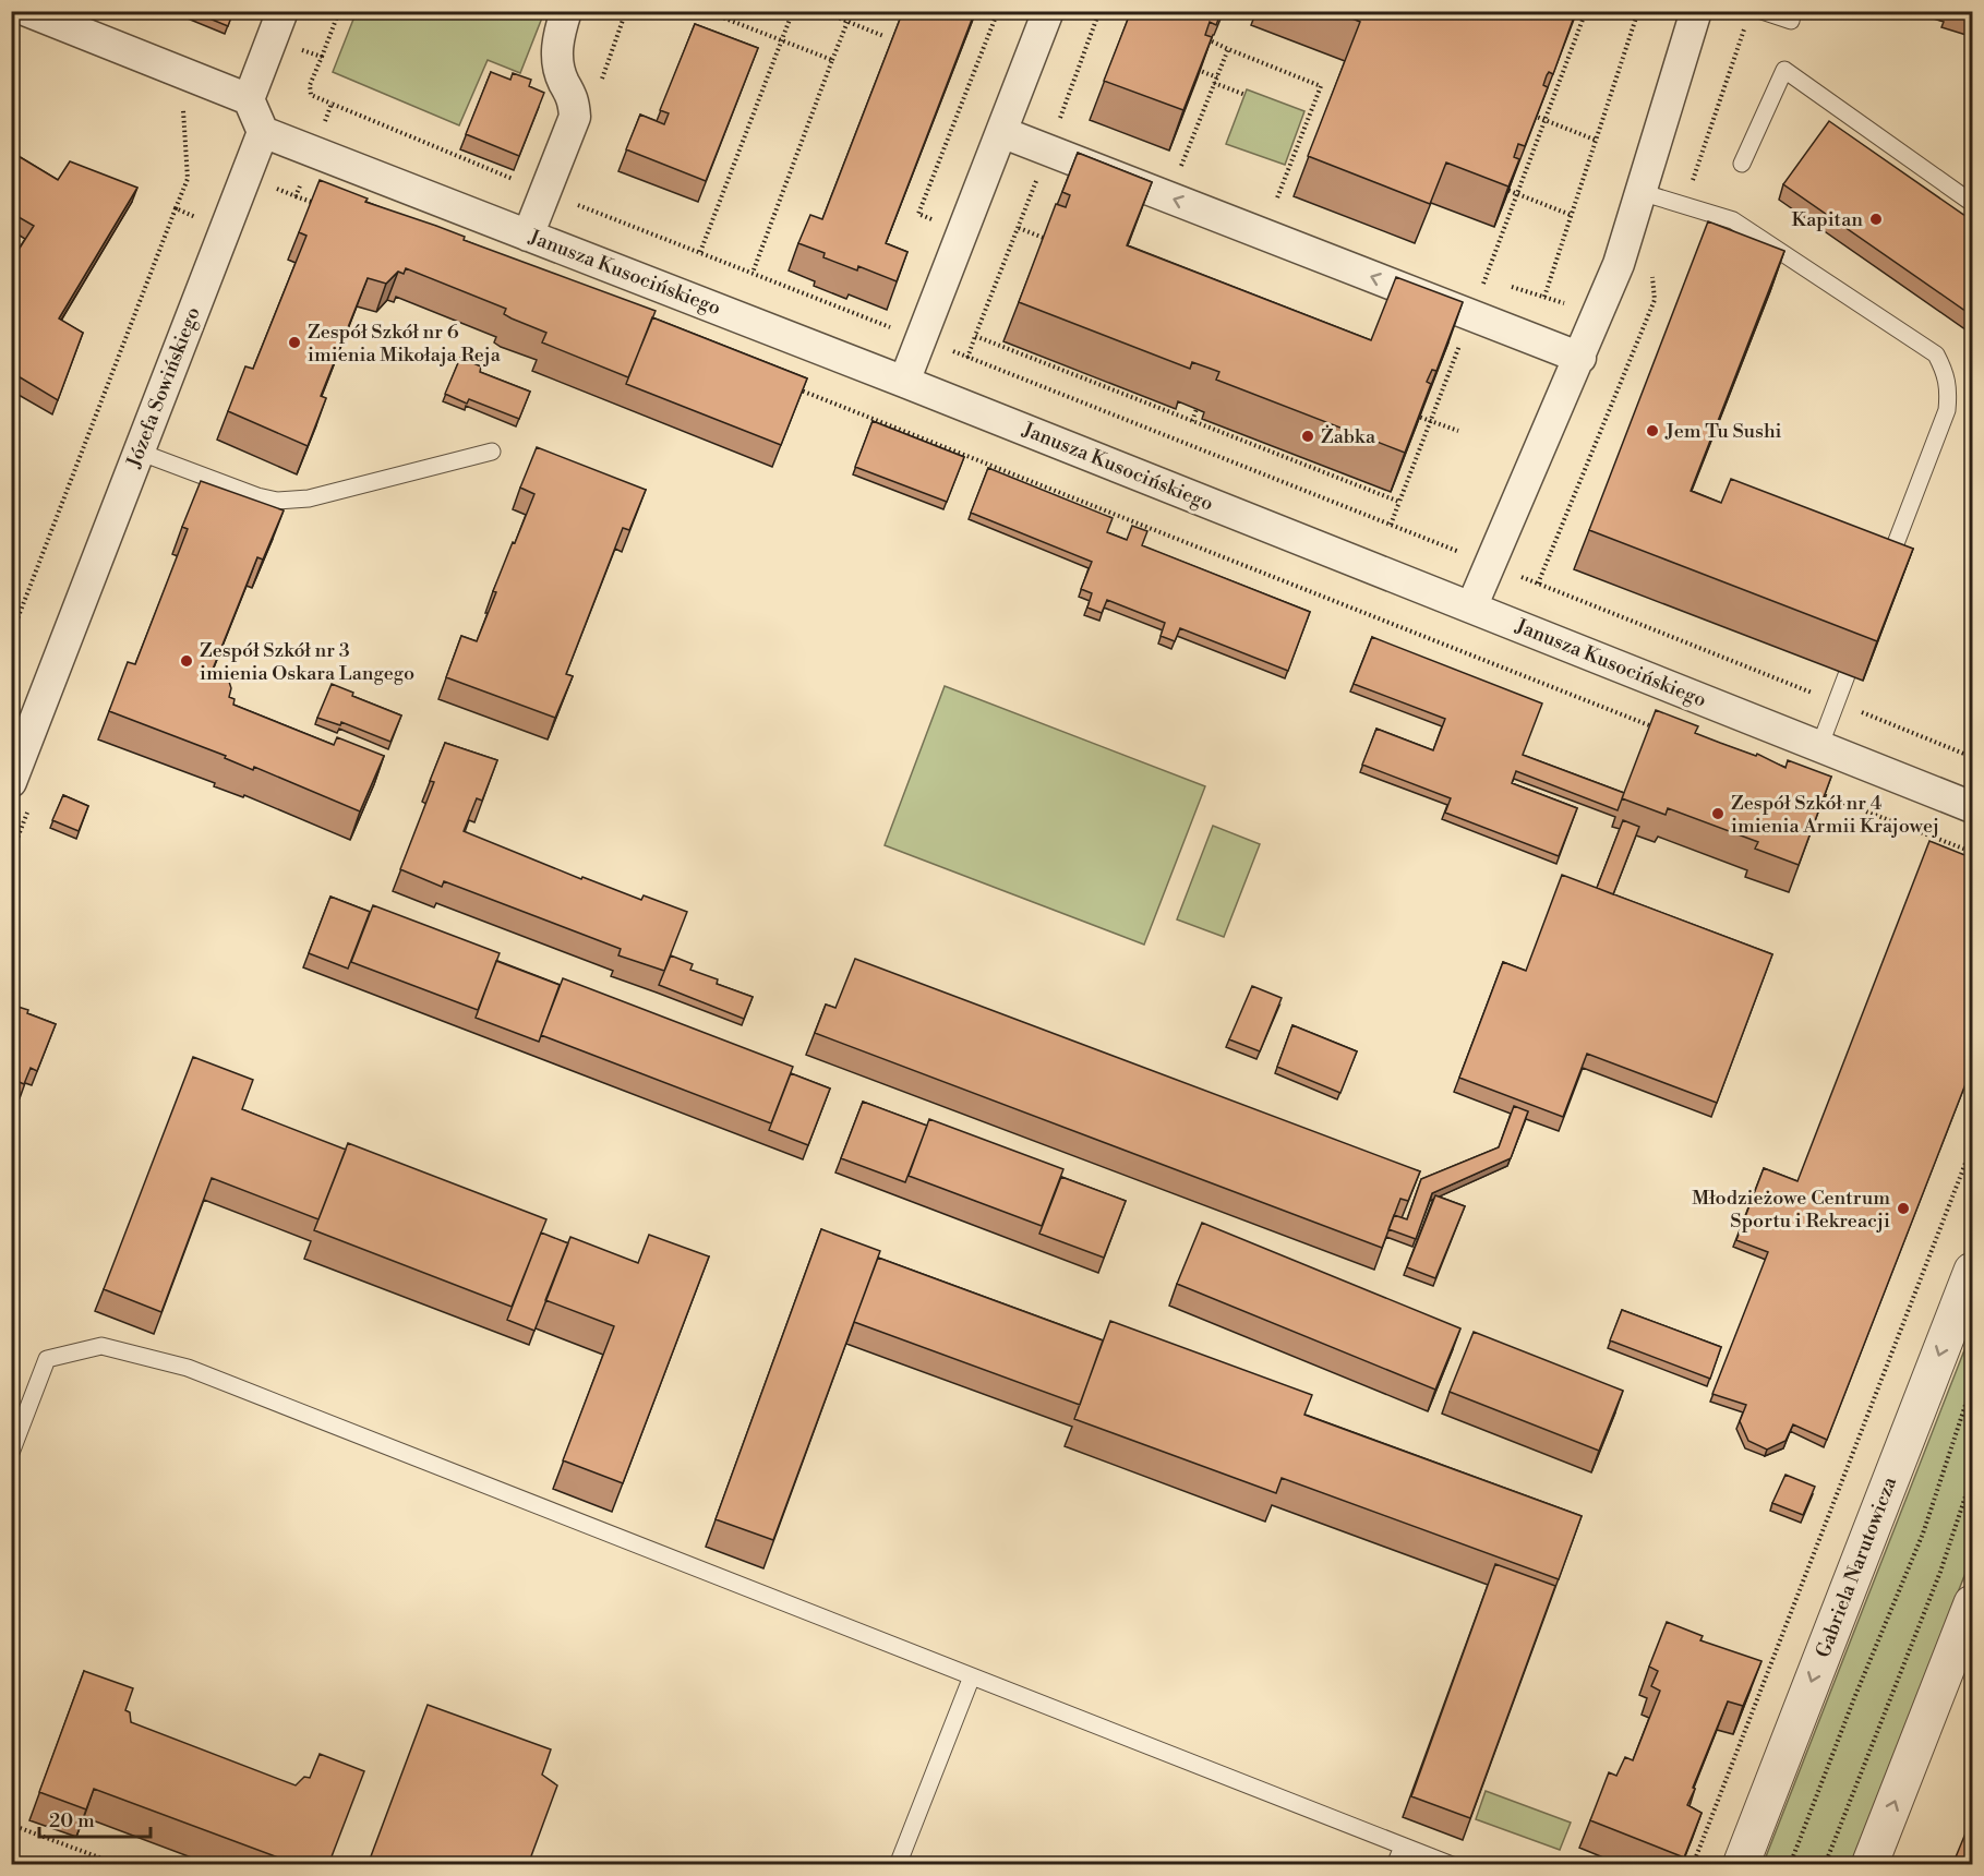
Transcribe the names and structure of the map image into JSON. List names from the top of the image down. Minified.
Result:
{"streets":{"street":["Janusza Kusocińskiego","Józefa Sowińskiego","Gabriela Narutowicza"]},"crossings":[["Janusza Kusocińskiego","Józefa Sowińskiego"]],"places":["Kapitan","Zespół Szkół nr 6 imienia Mikołaja Reja","Jem Tu Sushi","Żabka","Zespół Szkół nr 3 imienia Oskara Langego","Zespół Szkół nr 4 imienia Armii Krajowej","Młodzieżowe Centrum Sportu i Rekreacji"],"scale_bar":"20 m"}
